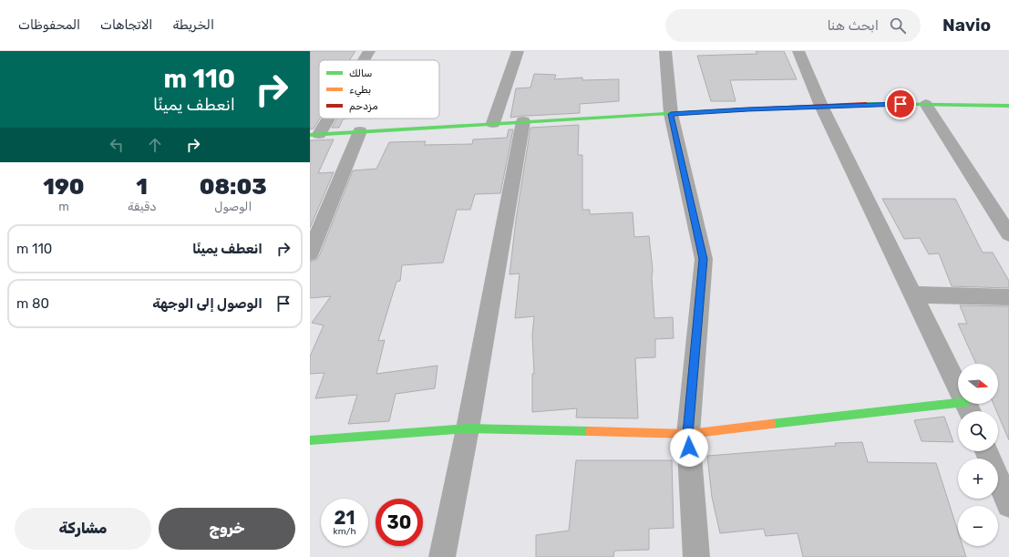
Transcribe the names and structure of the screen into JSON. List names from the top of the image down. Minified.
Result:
{"legend":["سالك","بطيء","مزدحم"],"north":"right","page":{"header":"Navio","search":"ابحث هنا","nav":["الخريطة","الاتجاهات","المحفوظات"],"turn":["110 m","انعطف يمينًا"],"eta":["08:03","الوصول","1","دقيقة","190","m"],"list":[{"name":"انعطف يمينًا","value":"110 m"},{"name":"الوصول إلى الوجهة","value":"80 m"}],"map_buttons":["+","−"],"speed":"21 km/h","limit":"30","buttons":["خروج","مشاركة"]}}
